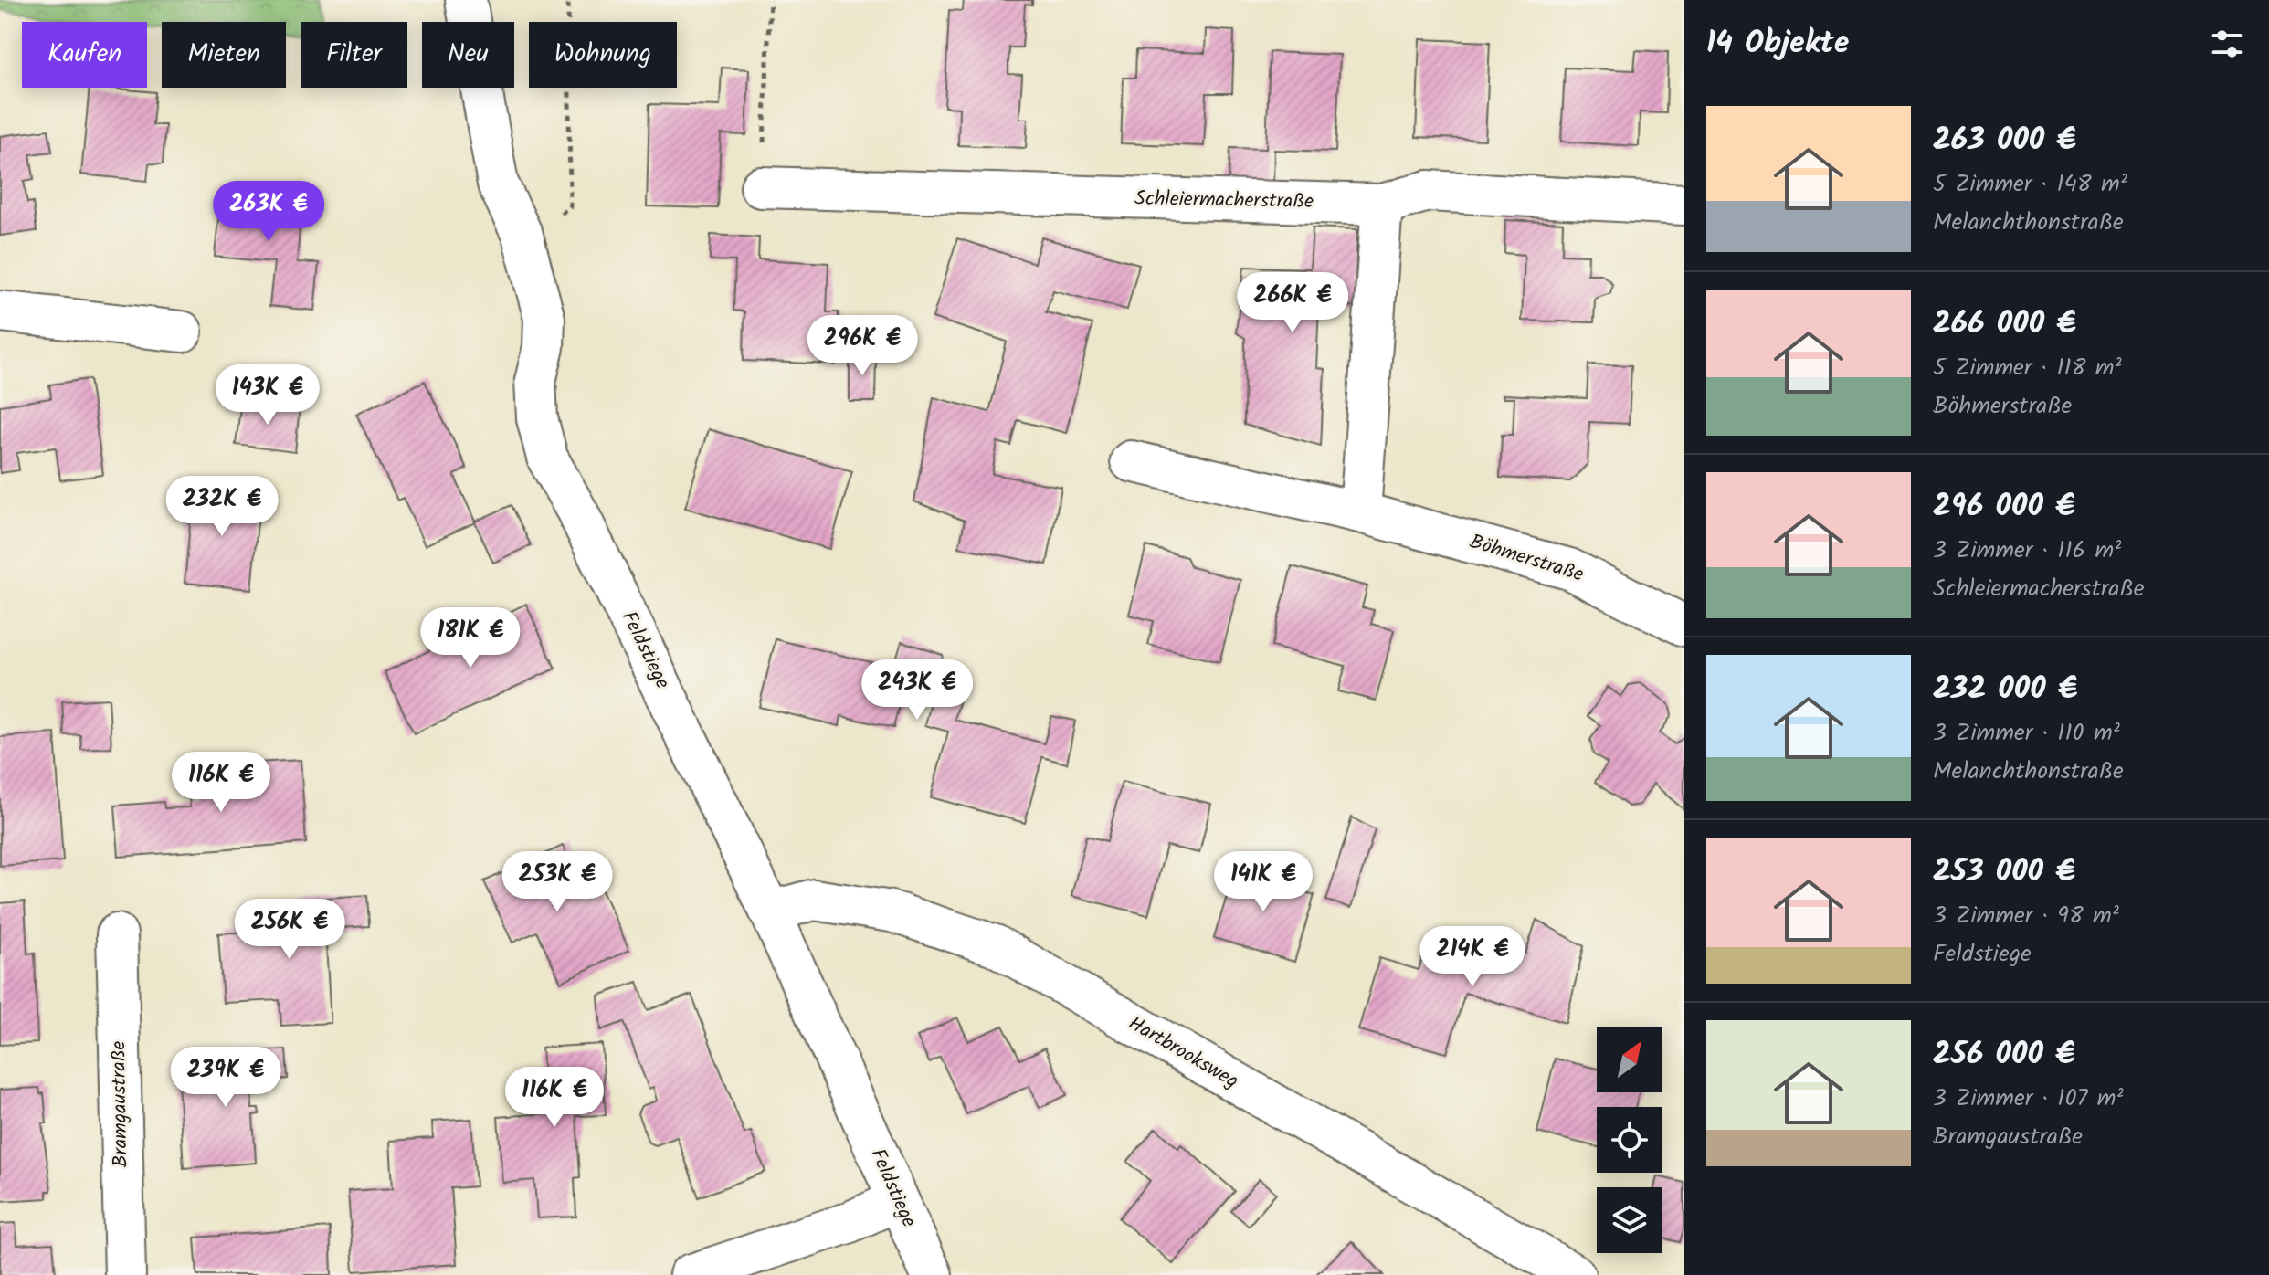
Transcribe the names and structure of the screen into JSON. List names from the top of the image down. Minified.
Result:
{"streets":{"street":["Schleiermacherstraße","Böhmerstraße","Feldstiege","Hartbrooksweg","Bramgaustraße"]},"crossings":[["Feldstiege","Hartbrooksweg"]],"north":"top right","page":{"heading":"14 Objekte","chip":["Kaufen","Mieten","Filter","Neu","Wohnung"],"list":[{"name":"263 000 €","note":"5 Zimmer · 148 m² · Melanchthonstraße"},{"name":"266 000 €","note":"5 Zimmer · 118 m² · Böhmerstraße"},{"name":"296 000 €","note":"3 Zimmer · 116 m² · Schleiermacherstraße"},{"name":"232 000 €","note":"3 Zimmer · 110 m² · Melanchthonstraße"},{"name":"253 000 €","note":"3 Zimmer · 98 m² · Feldstiege"},{"name":"256 000 €","note":"3 Zimmer · 107 m² · Bramgaustraße"}],"price":["263K €","266K €","296K €","143K €","232K €","181K €","243K €","116K €","253K €","141K €","256K €","214K €","239K €","116K €"]}}
